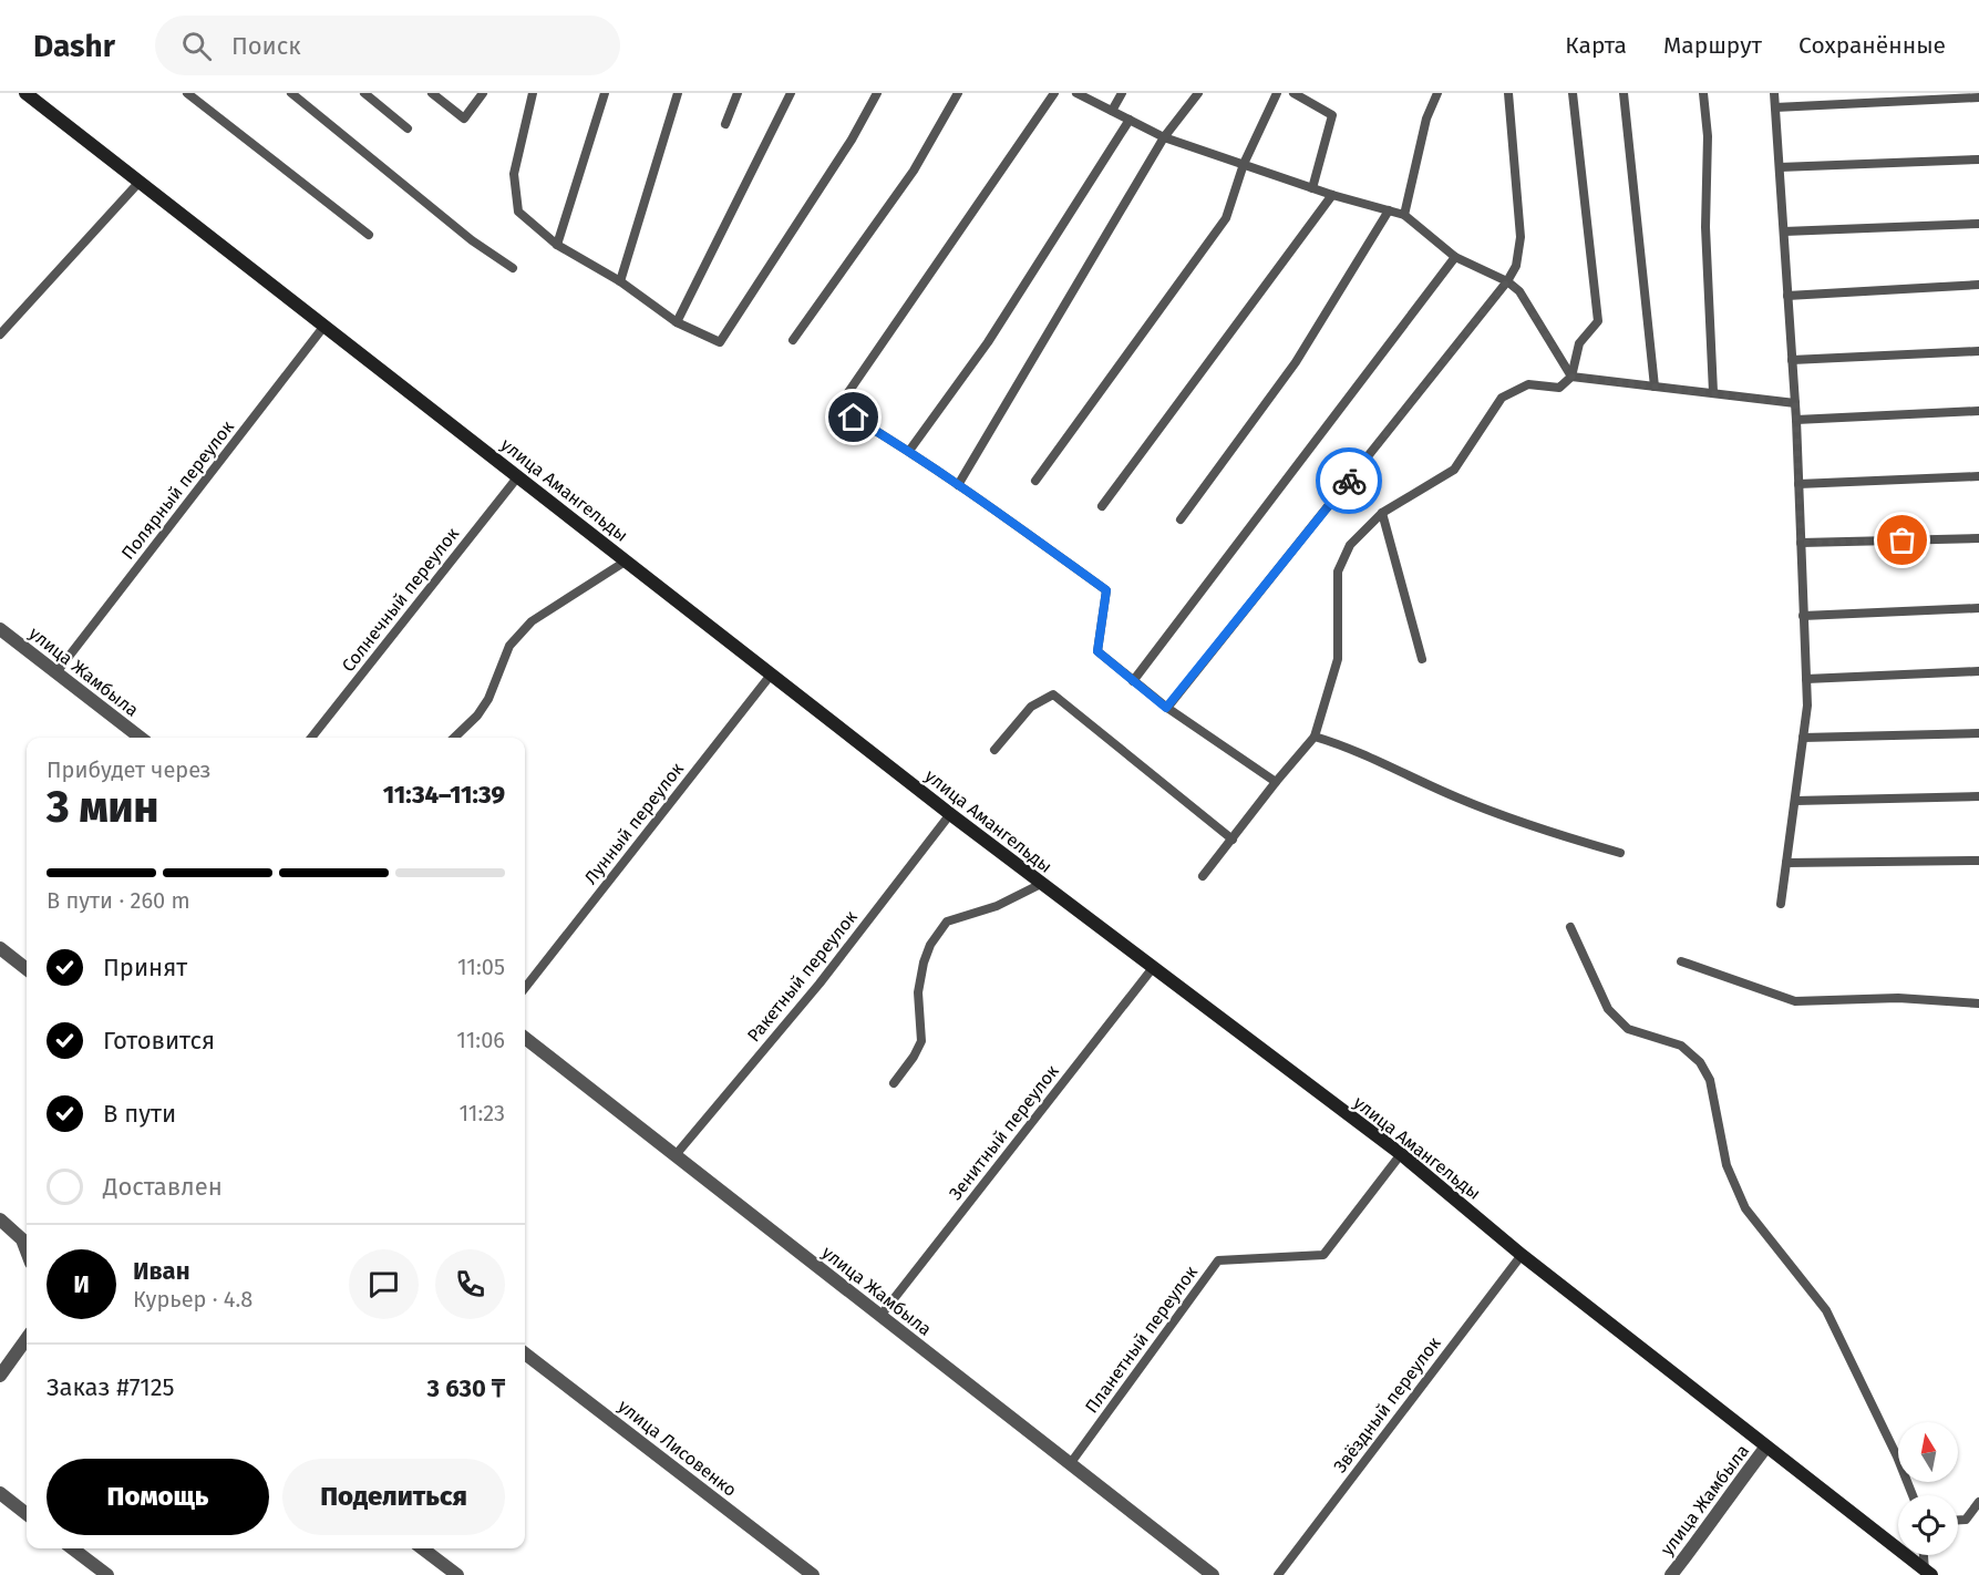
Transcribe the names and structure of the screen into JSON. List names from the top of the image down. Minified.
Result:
{"streets":{"street":["улица Амангельды","улица Жамбыла","улица Лисовенко"],"lane":["Полярный переулок","Солнечный переулок","Лунный переулок","Ракетный переулок","Зенитный переулок","Планетный переулок","Звёздный переулок"]},"crossings":[["Полярный переулок","улица Амангельды"],["Полярный переулок","улица Жамбыла"],["улица Амангельды","Солнечный переулок"],["улица Амангельды","улица Жамбыла"],["улица Амангельды","Лунный переулок"],["улица Амангельды","Ракетный переулок"],["улица Амангельды","Зенитный переулок"],["улица Амангельды","Планетный переулок"],["улица Амангельды","Звёздный переулок"],["улица Жамбыла","Ракетный переулок"],["улица Жамбыла","Зенитный переулок"],["улица Жамбыла","Планетный переулок"]],"north":"top","page":{"header":"Dashr","search":"Поиск","nav":["Карта","Маршрут","Сохранённые"],"heading":["3 мин","Прибудет через","11:34–11:39"],"panel":["Иван","Курьер · 4.8","Заказ #7125","3 630 ₸"],"bar":"В пути · 260 m","list":[["Принят","11:05"],["Готовится","11:06"],["В пути","11:23"],"Доставлен"],"round":"И","buttons":["Помощь","Поделиться"]}}
